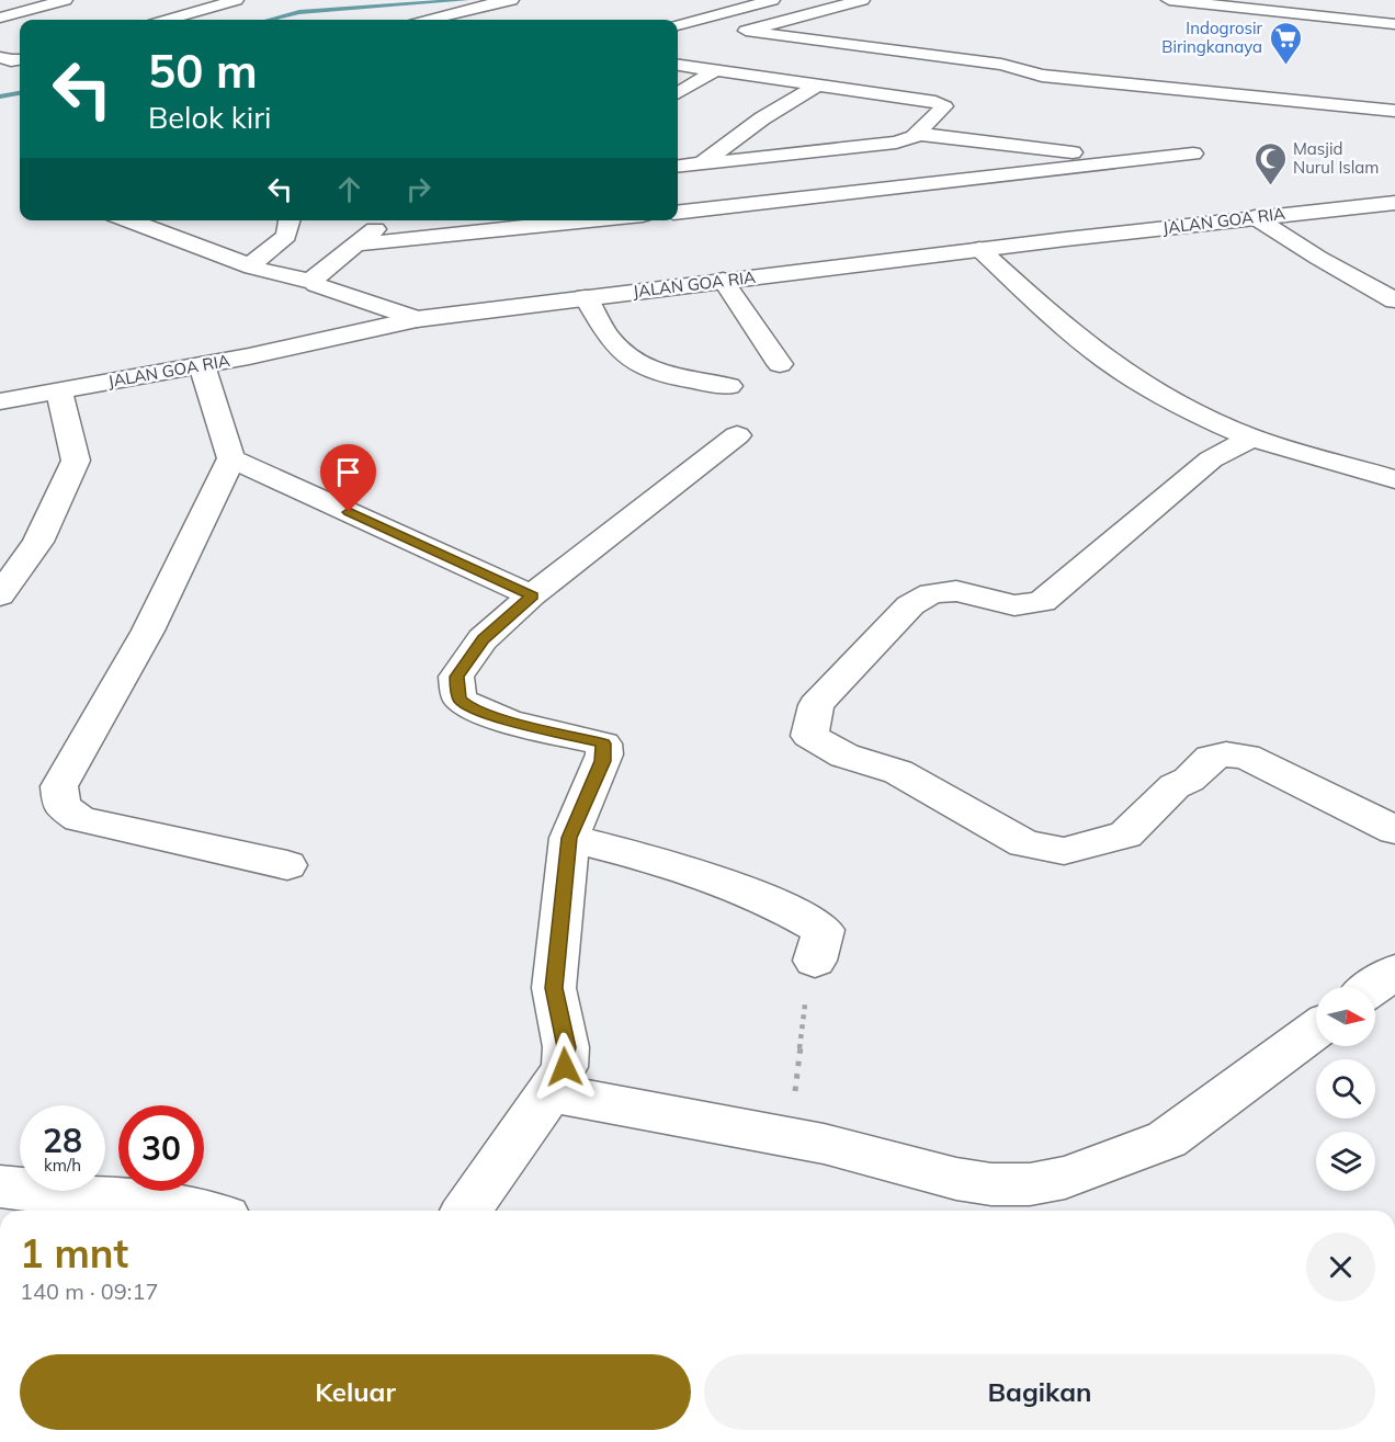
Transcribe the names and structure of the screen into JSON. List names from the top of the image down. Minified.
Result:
{"streets":{"street":["JALAN GOA RIA"]},"places":{"supermarket":["Indogrosir Biringkanaya"],"mosque":["Masjid Nurul Islam"]},"north":"right","page":{"turn":["50 m","Belok kiri"],"speed":"28 km/h","limit":"30","heading":["1 mnt","140 m · 09:17"],"buttons":["Keluar","Bagikan"]}}
